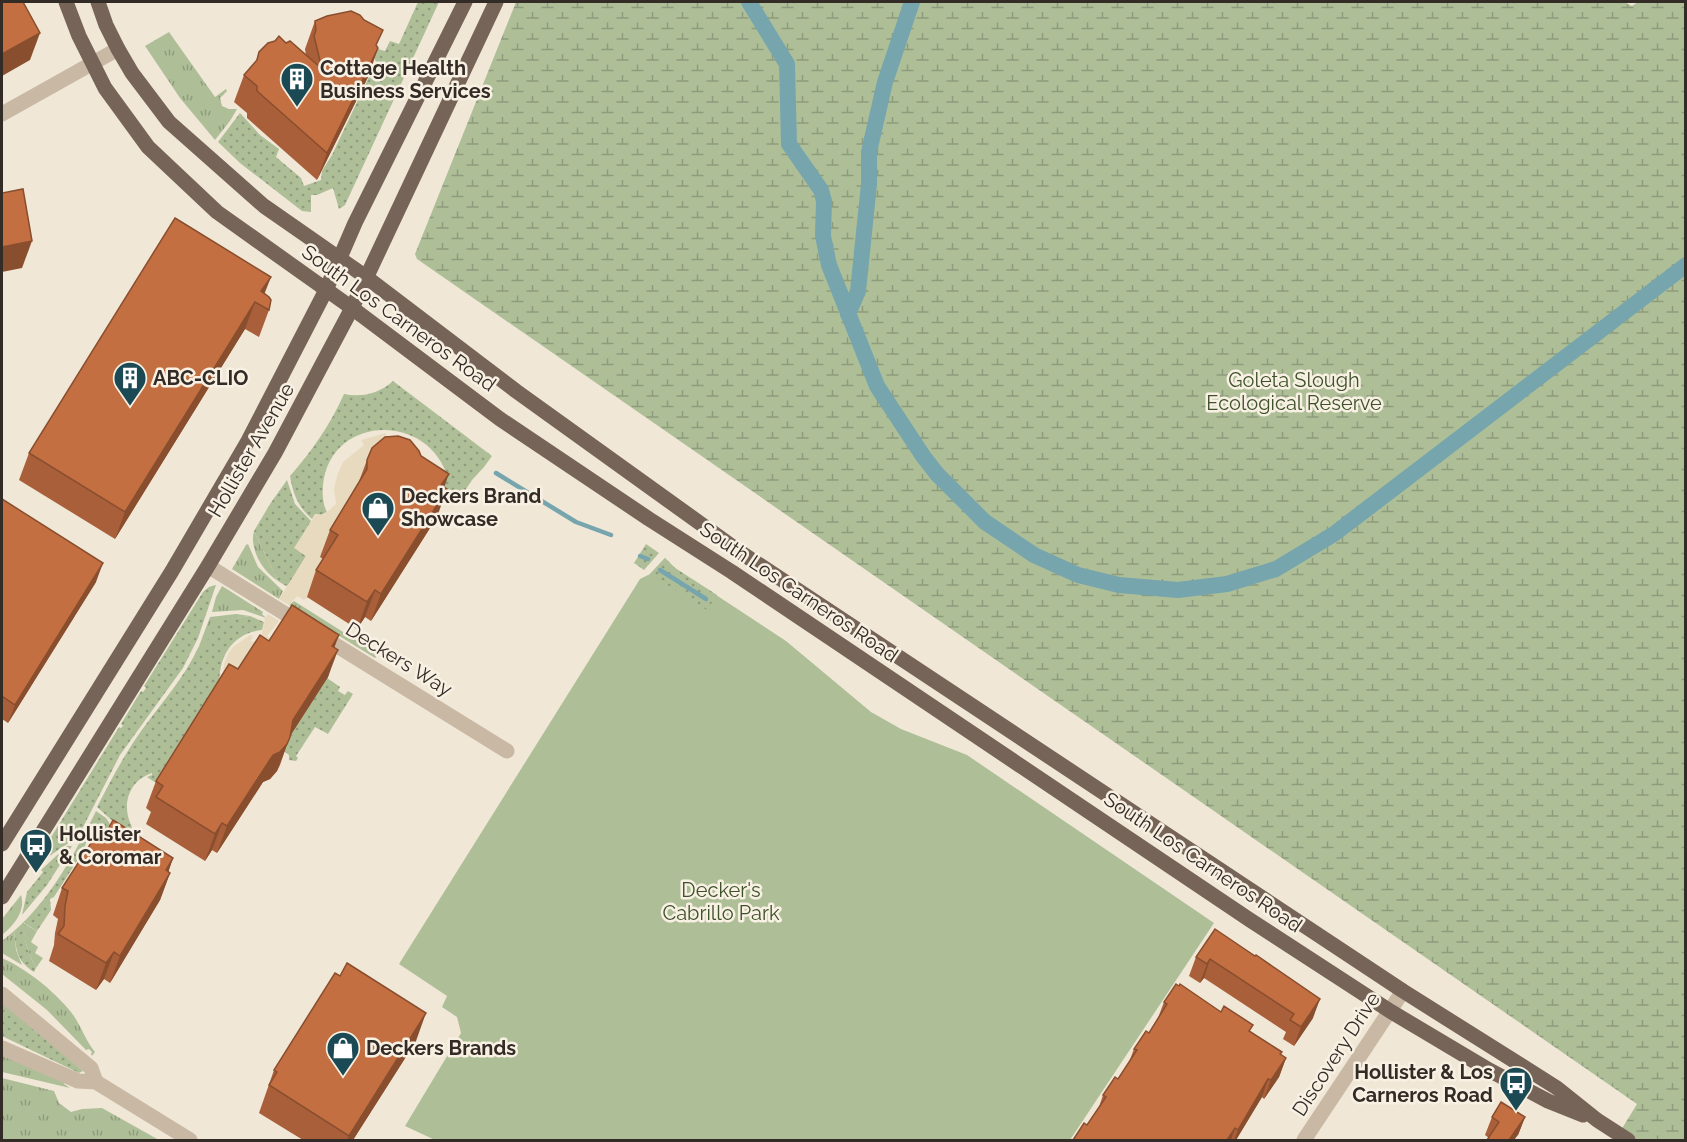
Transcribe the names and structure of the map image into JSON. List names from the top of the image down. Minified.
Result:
{"streets":{"main road":["South Los Carneros Road","Hollister Avenue"],"street":["Deckers Way","Discovery Drive"]},"crossings":[["South Los Carneros Road","Hollister Avenue"],["South Los Carneros Road","Discovery Drive"],["Hollister Avenue","Deckers Way"]],"parks":["Goleta Slough Ecological Reserve","Decker's Cabrillo Park"],"places":{"building":["Cottage Health Business Services","ABC-CLIO"],"shop":["Deckers Brand Showcase","Deckers Brands"],"bus stop":["Hollister & Coromar","Hollister & Los Carneros Road"]}}
